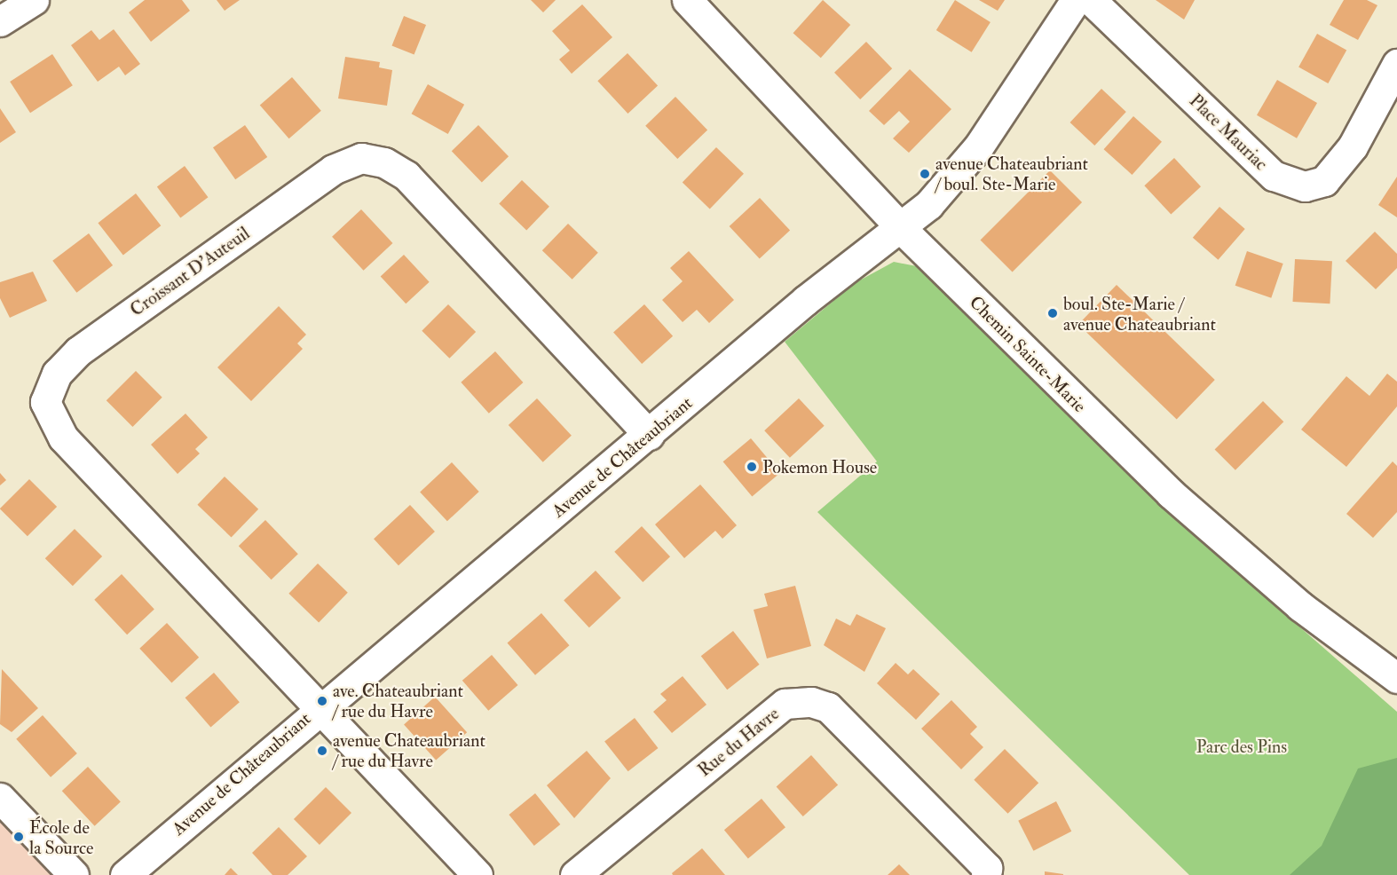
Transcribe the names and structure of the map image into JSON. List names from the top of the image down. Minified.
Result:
{"streets":{"street":["Place Mauriac","Croissant D'Auteuil","Chemin Sainte-Marie","Avenue de Châteaubriant","Rue du Havre"]},"crossings":[["Croissant D'Auteuil","Avenue de Châteaubriant"],["Chemin Sainte-Marie","Avenue de Châteaubriant"]],"parks":["Parc des Pins"],"places":["avenue Chateaubriant / boul. Ste-Marie","boul. Ste-Marie / avenue Chateaubriant","Pokemon House","ave. Chateaubriant / rue du Havre","avenue Chateaubriant / rue du Havre","École de la Source"]}
